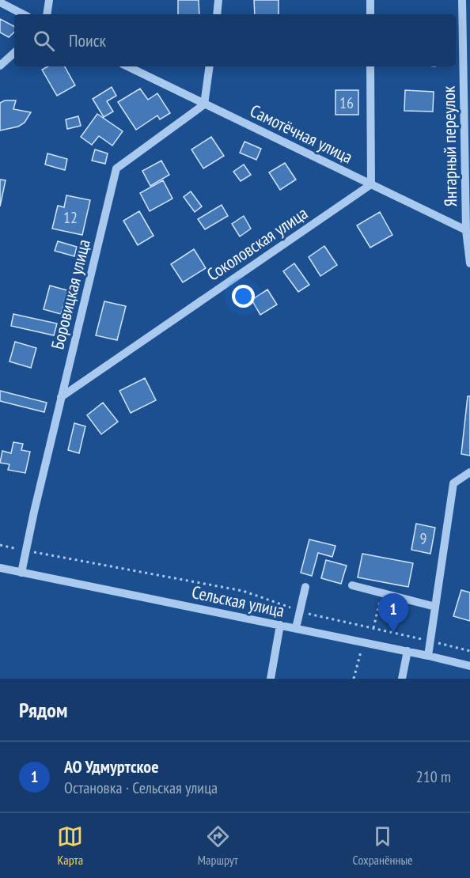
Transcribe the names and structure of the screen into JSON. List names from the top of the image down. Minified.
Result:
{"streets":{"street":["Самотёчная улица","Янтарный переулок","Соколовская улица","Боровицкая улица","Сельская улица"]},"crossings":[["Самотёчная улица","Янтарный переулок"],["Самотёчная улица","Соколовская улица"],["Самотёчная улица","Боровицкая улица"],["Соколовская улица","Боровицкая улица"],["Боровицкая улица","Сельская улица"]],"house_numbers":["16","12","9"],"page":{"search":"Поиск","pins":"1","heading":"Рядом","list":[{"mark":"1","name":"АО Удмуртское","note":"Остановка · Сельская улица","value":"210 m"}],"nav":["Карта","Маршрут","Сохранённые"]}}
